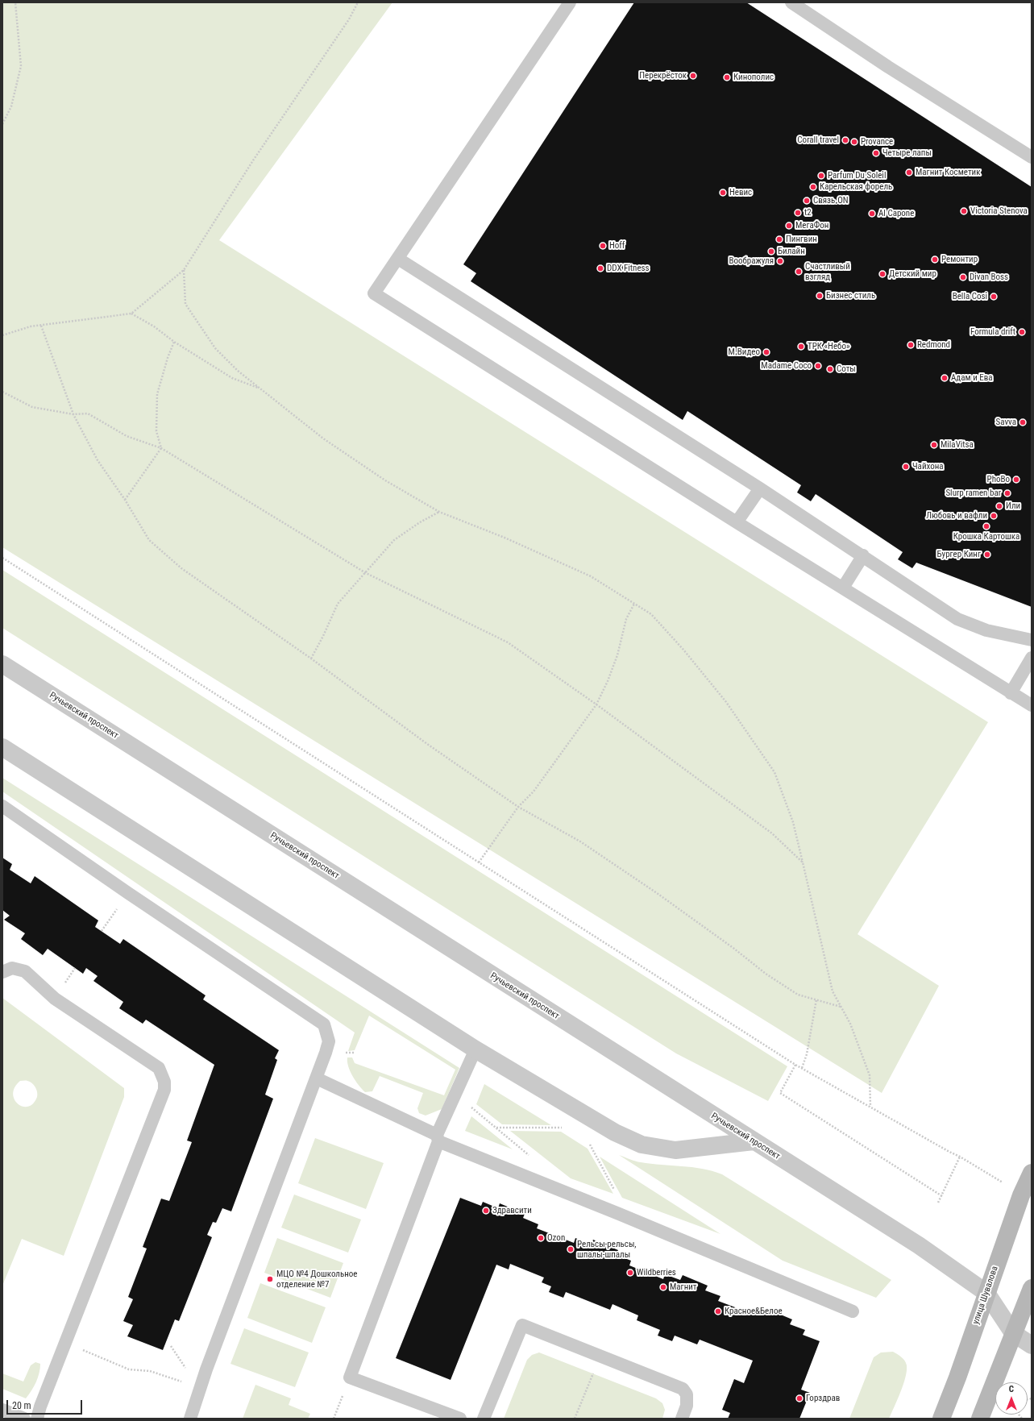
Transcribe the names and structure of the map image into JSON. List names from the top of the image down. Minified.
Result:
{"streets":{"street":["Ручьевский проспект","улица Шувалова"]},"crossings":[["Ручьевский проспект","улица Шувалова"]],"places":["Перекрёсток","Кинополис","Corall travel","Provance","Четыре лапы","Магнит Косметик","Parfum Du Soleil","Карельская форель","Невис","Связь.ON","Victoria Stenova","t2","Al Capone","МегаФон","Пингвин","Hoff","Билайн","Ремонтир","Воображуля","DDX Fitness","Счастливый взгляд","Детский мир","Divan Boss","Бизнес стиль","Bella Cosi","Formula drift","Redmond","ТРК «Небо»","М.Видео","Madame Coco","Соты","Адам и Ева","Savva","MilaVitsa","Чайхона","PhoBo","Slurp ramen bar","Или","Любовь и вафли","Крошка Картошка","Бургер Кинг","Здравсити","Ozon","Рельсы-рельсы, шпалы-шпалы","Wildberries","МЦО №4 Дошкольное отделение №7","Магнит","Красное&Белое","Горздрав"],"scale_bar":"20 m","north":"top"}
